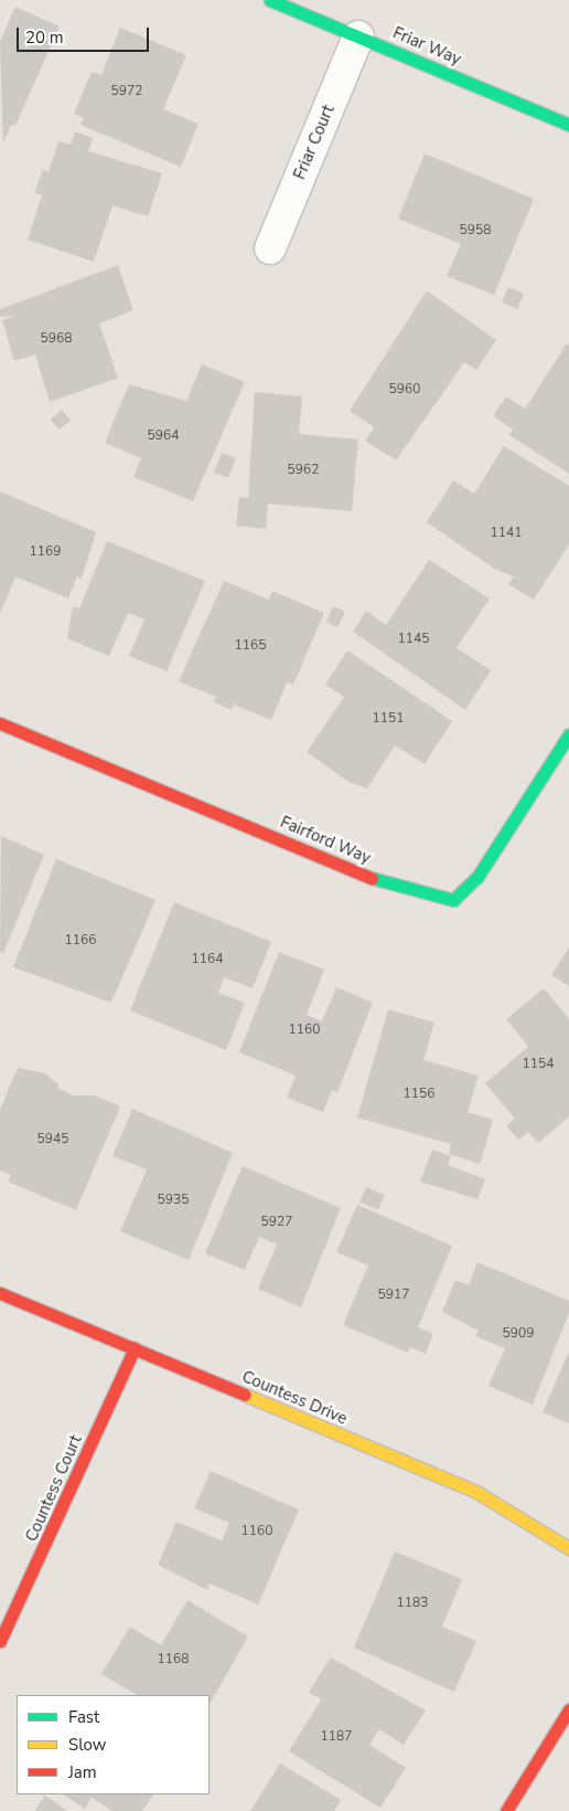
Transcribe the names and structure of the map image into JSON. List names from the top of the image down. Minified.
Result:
{"streets":{"street":["Friar Way","Friar Court","Fairford Way","Countess Drive","Countess Court"]},"crossings":[["Friar Way","Friar Court"],["Countess Drive","Countess Court"]],"house_numbers":["5972","5958","5968","5960","5964","5962","1141","1169","1145","1165","1151","1166","1164","1160","1154","1156","5945","5935","5927","5917","5909","1160","1183","1168","1187"],"legend":["Fast","Slow","Jam"],"scale_bar":"20 m"}
